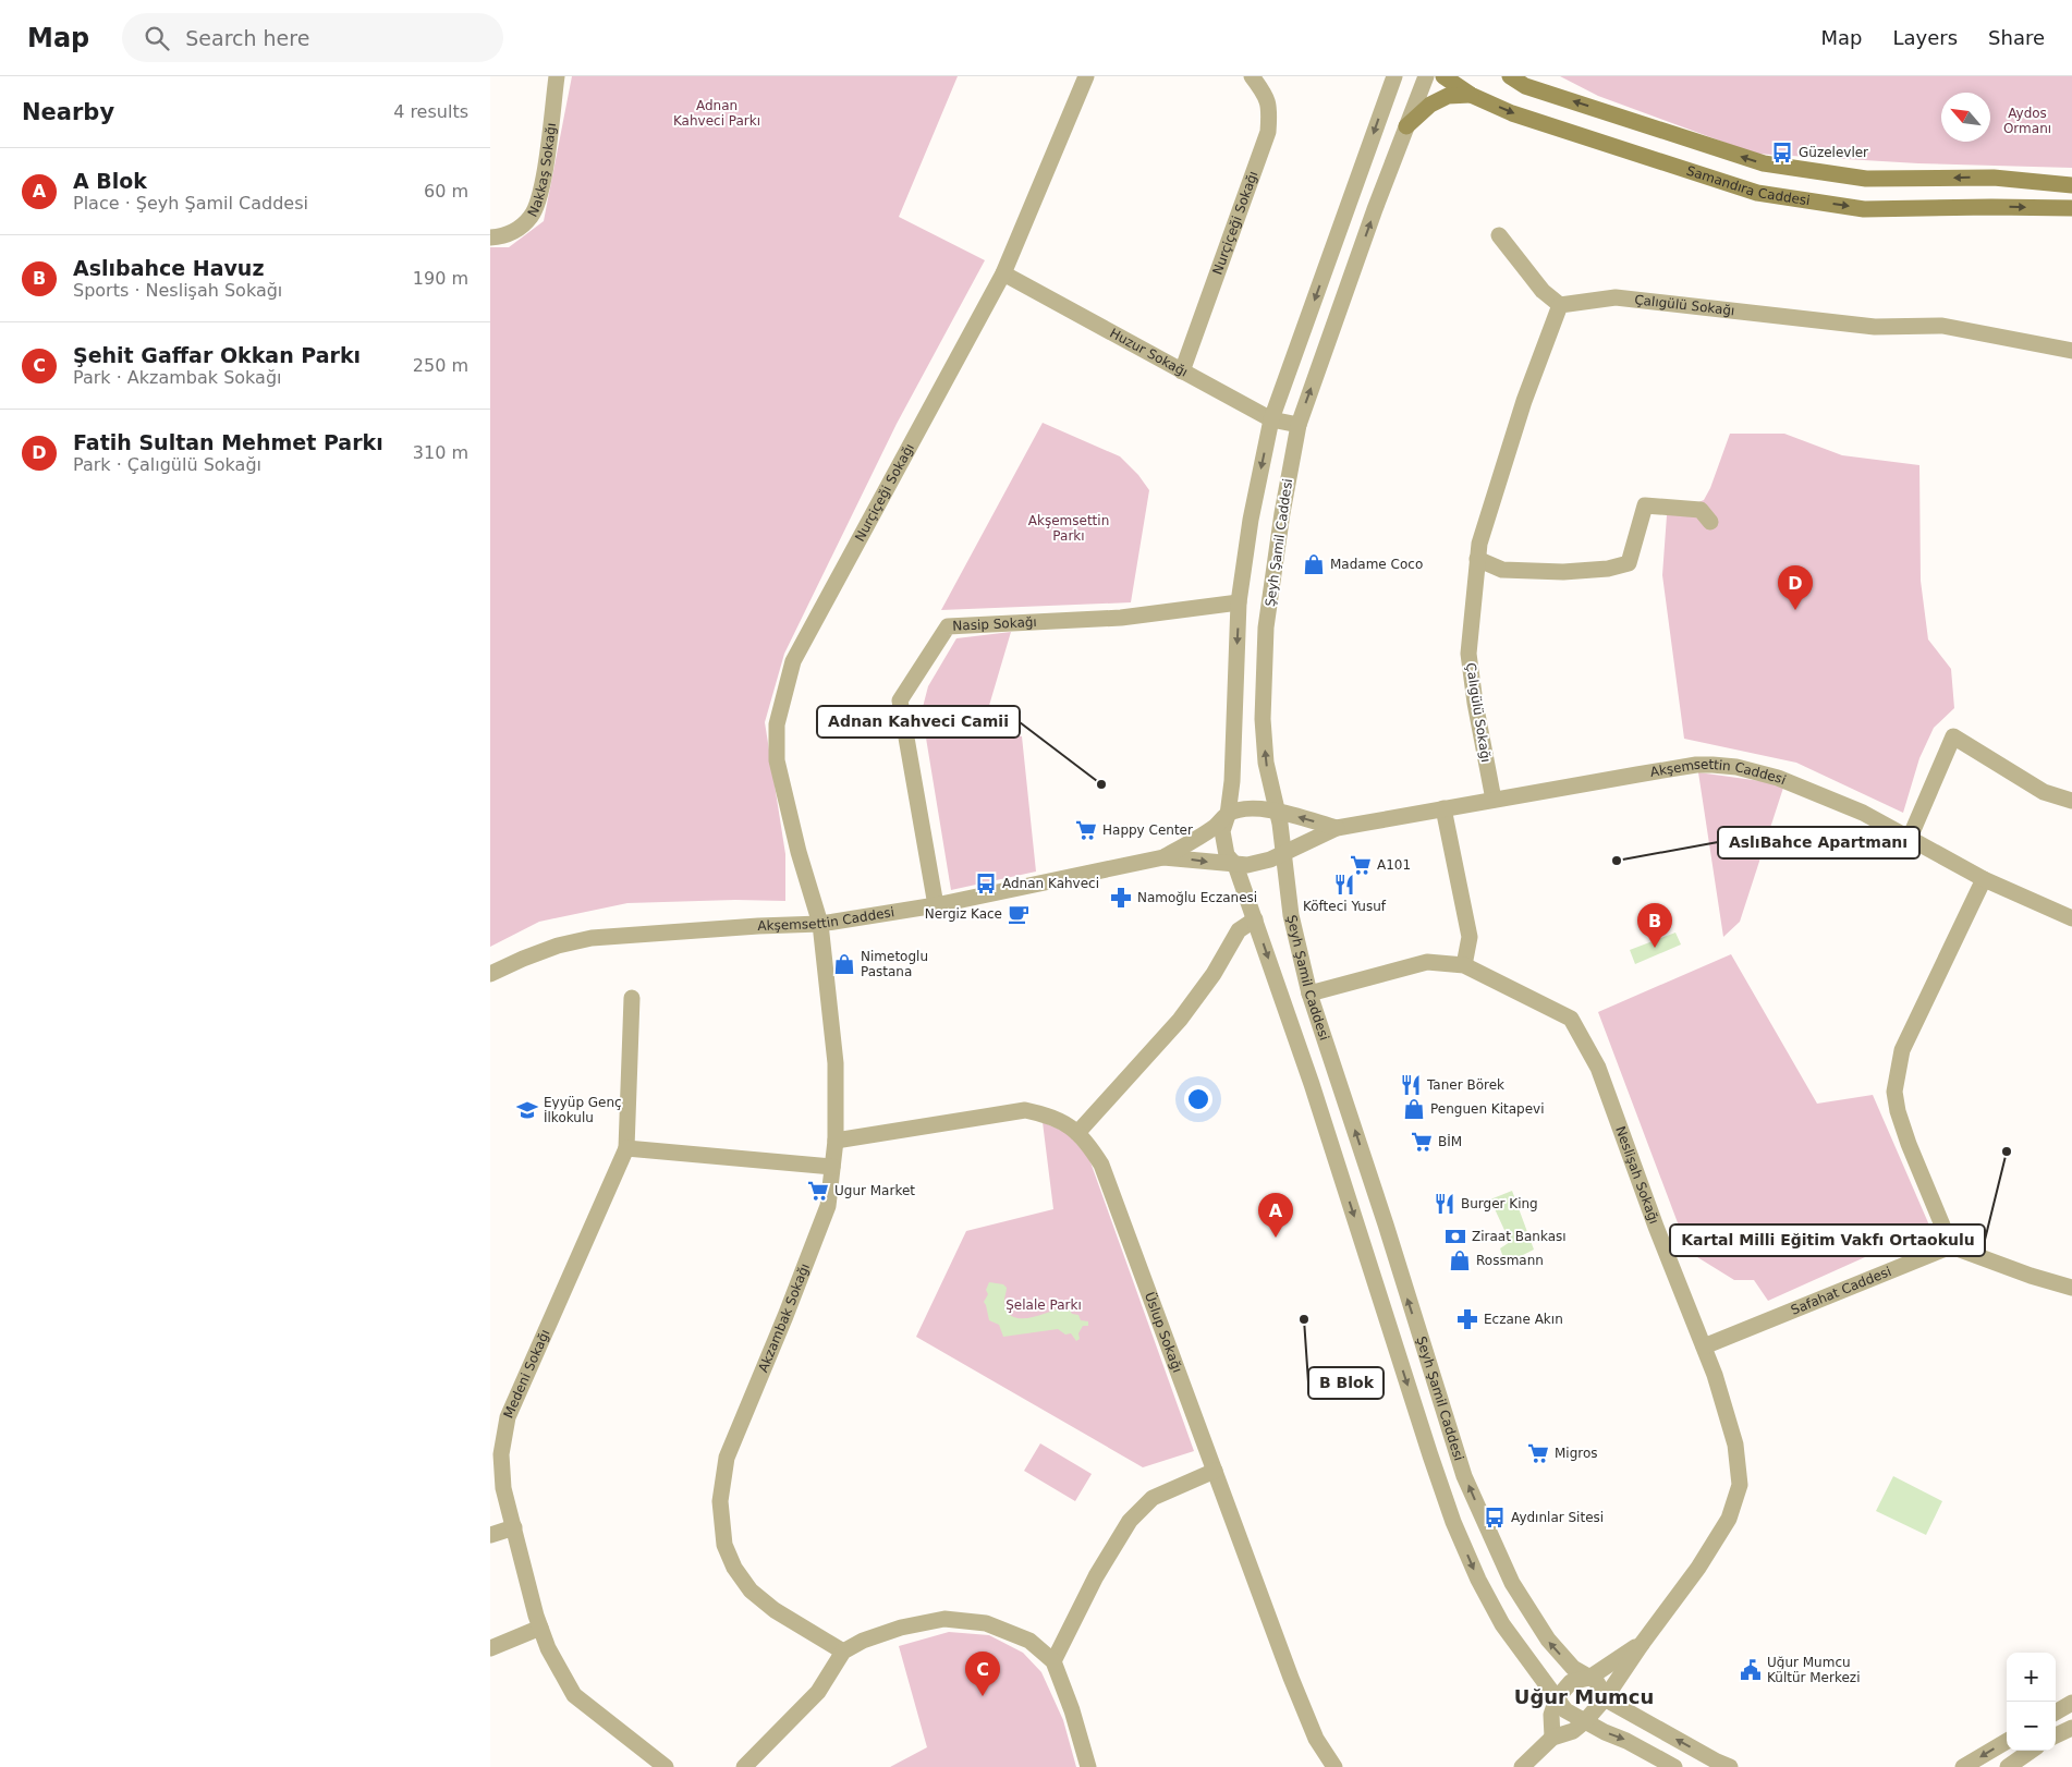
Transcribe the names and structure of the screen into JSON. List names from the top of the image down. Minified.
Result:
{"streets":{"main road":["Samandıra Caddesi"],"street":["Nakkaş Sokağı","Nurçiçeği Sokağı","Çalıgülü Sokağı","Huzur Sokağı","Şeyh Şamil Caddesi","Nasip Sokağı","Akşemsettin Caddesi","Neslişah Sokağı","Safahat Caddesi","Akzambak Sokağı","Üslup Sokağı","Medeni Sokağı"]},"crossings":[["Nurçiçeği Sokağı","Huzur Sokağı"],["Nurçiçeği Sokağı","Akşemsettin Caddesi"],["Nurçiçeği Sokağı","Akzambak Sokağı"],["Çalıgülü Sokağı","Akşemsettin Caddesi"],["Huzur Sokağı","Şeyh Şamil Caddesi"],["Şeyh Şamil Caddesi","Nasip Sokağı"],["Şeyh Şamil Caddesi","Akşemsettin Caddesi"],["Şeyh Şamil Caddesi","Neslişah Sokağı"],["Nasip Sokağı","Akşemsettin Caddesi"],["Akşemsettin Caddesi","Akzambak Sokağı"],["Neslişah Sokağı","Safahat Caddesi"],["Akzambak Sokağı","Üslup Sokağı"]],"districts":["Uğur Mumcu"],"parks":["Adnan Kahveci Parkı","Aydos Ormanı","Akşemsettin Parkı","Şelale Parkı"],"places":{"bus stop":["Güzelevler","Adnan Kahveci","Aydınlar Sitesi"],"shop":["Madame Coco","Nimetoglu Pastana","Penguen Kitapevi","Rossmann"],"other":["Adnan Kahveci Camii","AslıBahce Apartmanı","Kartal Milli Eğitim Vakfı Ortaokulu","B Blok"],"supermarket":["Happy Center","A101","BİM","Ugur Market","Migros"],"restaurant":["Köfteci Yusuf","Taner Börek","Burger King"],"pharmacy":["Namoğlu Eczanesi","Eczane Akın"],"cafe":["Nergiz Kace"],"school or university":["Eyyüp Genç İlkokulu"],"bank":["Ziraat Bankası"],"public building":["Uğur Mumcu Kültür Merkezi"]},"north":"top left","page":{"header":"Map","search":"Search here","nav":["Map","Layers","Share"],"heading":["Nearby","4 results"],"list":[{"mark":"A","name":"A Blok","note":"Place · Şeyh Şamil Caddesi","value":"60 m"},{"mark":"B","name":"Aslıbahce Havuz","note":"Sports · Neslişah Sokağı","value":"190 m"},{"mark":"C","name":"Şehit Gaffar Okkan Parkı","note":"Park · Akzambak Sokağı","value":"250 m"},{"mark":"D","name":"Fatih Sultan Mehmet Parkı","note":"Park · Çalıgülü Sokağı","value":"310 m"}],"pins":["D","B","A","C"],"map_buttons":["+","−"]}}
